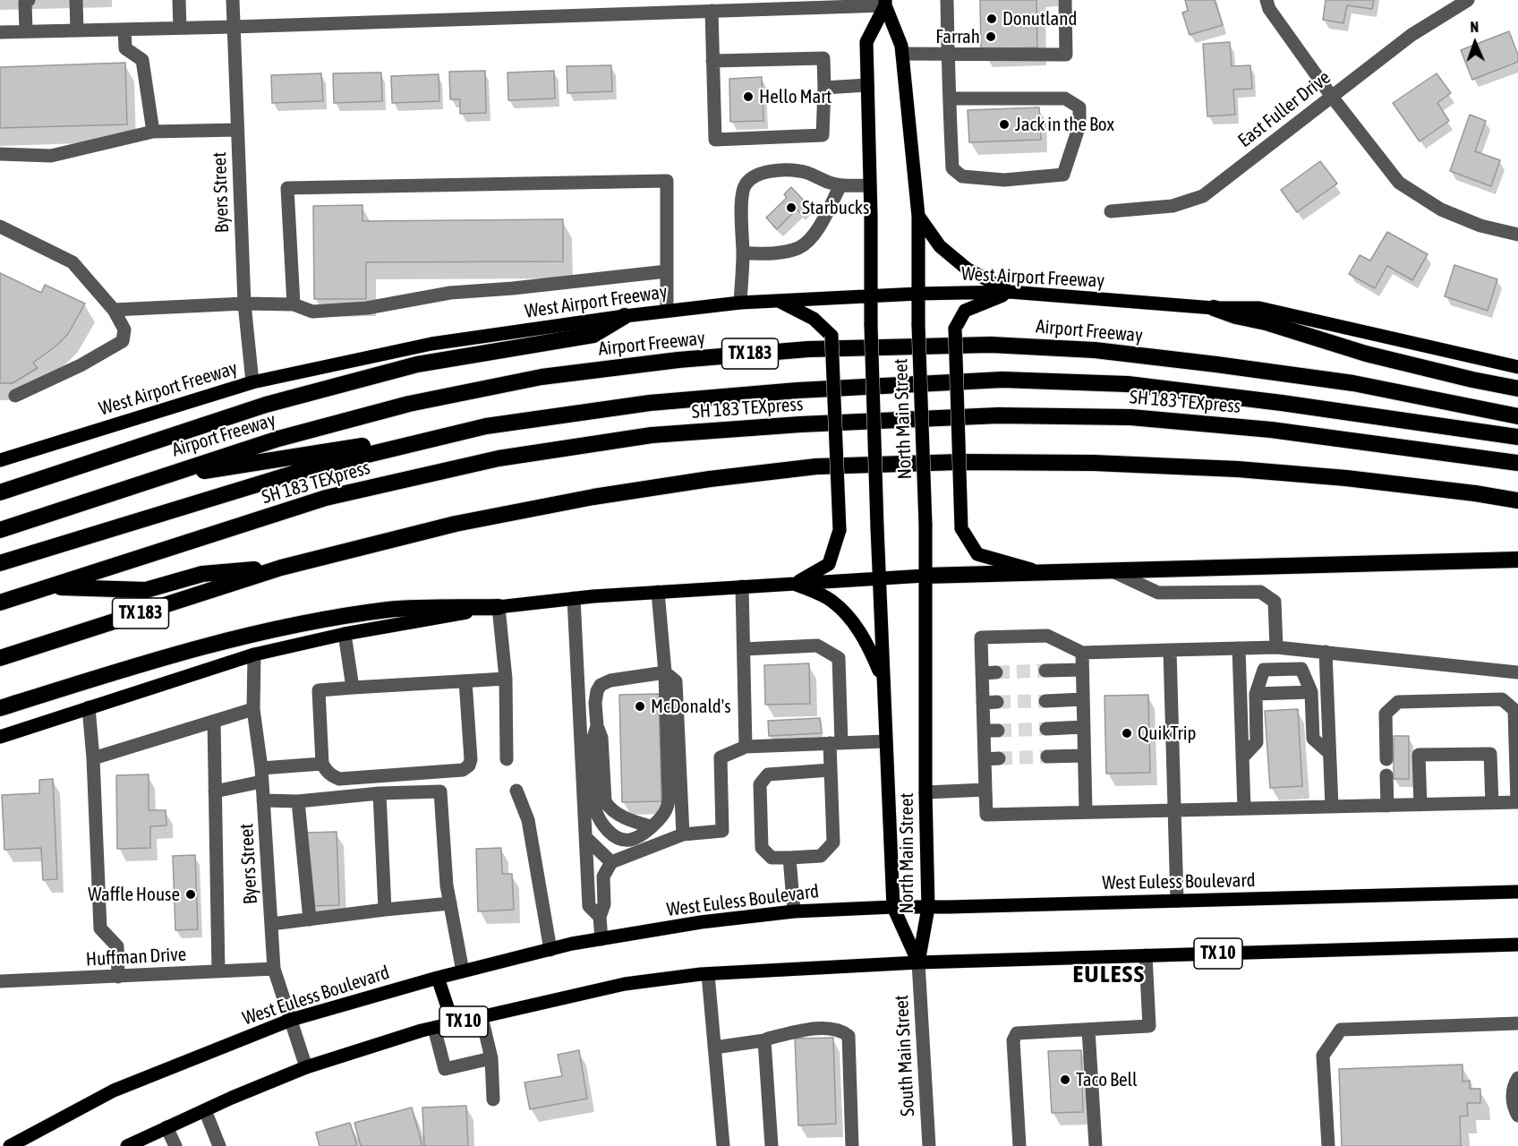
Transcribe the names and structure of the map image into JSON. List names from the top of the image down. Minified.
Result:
{"streets":{"highway":["Airport Freeway","TX 183","SH 183 TEXpress"],"main road":["West Airport Freeway","North Main Street","West Euless Boulevard","TX 10"],"street":["East Fuller Drive","Byers Street","Huffman Drive","South Main Street"]},"crossings":[["Byers Street","West Airport Freeway"],["Byers Street","West Euless Boulevard"],["Byers Street","TX 10"],["Byers Street","Huffman Drive"],["West Airport Freeway","North Main Street"],["North Main Street","West Euless Boulevard"],["North Main Street","TX 10"],["North Main Street","South Main Street"],["TX 10","South Main Street"]],"districts":["EULESS"],"places":["Donutland","Farrah","Hello Mart","Jack in the Box","Starbucks","McDonald's","QuikTrip","Waffle House","Taco Bell"],"north":"top"}
